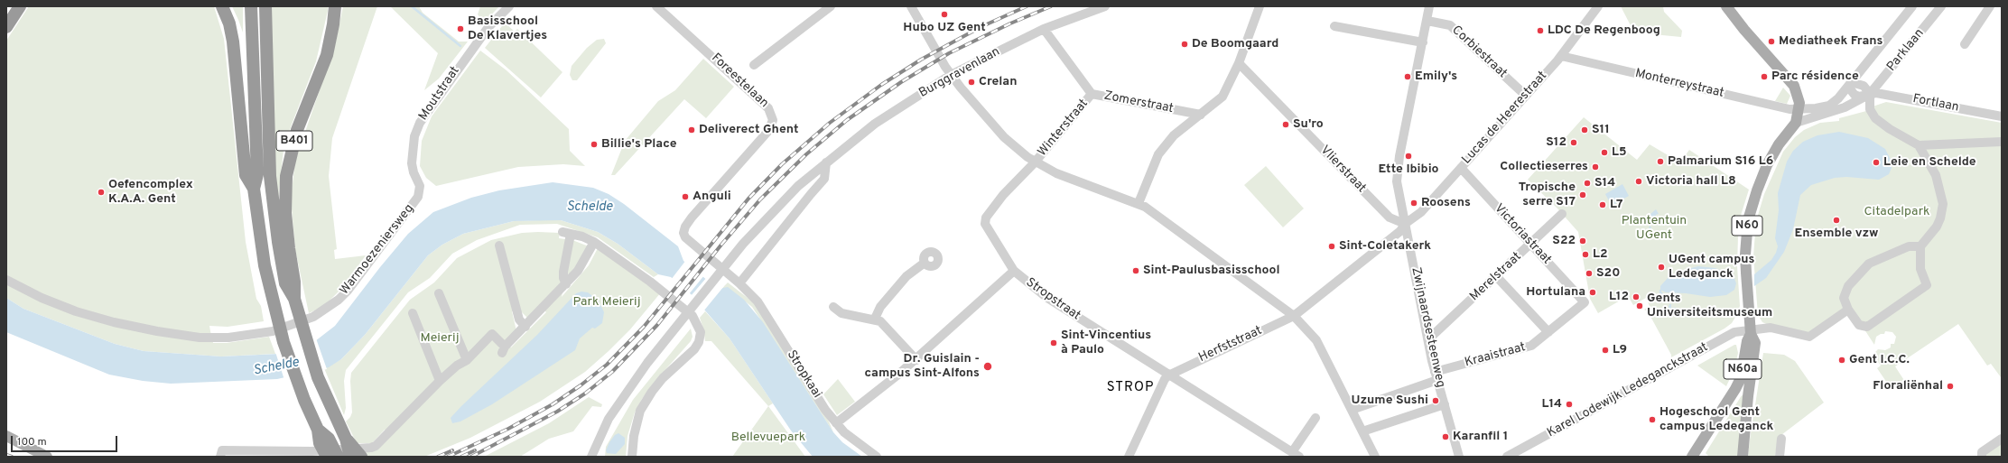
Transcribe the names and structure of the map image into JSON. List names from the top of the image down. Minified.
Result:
{"streets":{"highway":["B401"],"main road":["N60","N60a"],"street":["Parklaan","Corbiestraat","Burggravenlaan","Foreestelaan","Monterreystraat","Moutstraat","Zomerstraat","Fortlaan","Lucas de Heerestraat","Winterstraat","Vlierstraat","Victoriastraat","Warmoezeniersweg","Merelstraat","Stropstraat","Zwijnaardsesteenweg","Herfststraat","Kraaistraat","Stropkaai","Karel Lodewijk Ledeganckstraat"]},"crossings":[["Parklaan","Monterreystraat"],["Parklaan","Fortlaan"],["Parklaan","N60"],["Corbiestraat","Lucas de Heerestraat"],["Corbiestraat","Zwijnaardsesteenweg"],["Burggravenlaan","Zomerstraat"],["Foreestelaan","Stropkaai"],["Monterreystraat","Lucas de Heerestraat"],["Monterreystraat","N60"],["Moutstraat","Warmoezeniersweg"],["Zomerstraat","Winterstraat"],["Lucas de Heerestraat","Vlierstraat"],["Lucas de Heerestraat","Victoriastraat"],["Lucas de Heerestraat","Zwijnaardsesteenweg"],["Lucas de Heerestraat","Herfststraat"],["Winterstraat","Stropstraat"],["Vlierstraat","Zwijnaardsesteenweg"],["N60","N60a"],["N60","Karel Lodewijk Ledeganckstraat"],["Victoriastraat","Merelstraat"],["Victoriastraat","Kraaistraat"],["Merelstraat","Zwijnaardsesteenweg"],["Stropstraat","Herfststraat"],["Zwijnaardsesteenweg","Kraaistraat"],["N60a","Karel Lodewijk Ledeganckstraat"]],"districts":["STROP"],"water":["Schelde"],"parks":["Citadelpark","Plantentuin UGent","Park Meierij","Meierij","Bellevuepark"],"places":["Hubo UZ Gent","Basisschool De Klavertjes","LDC De Regenboog","Mediatheek Frans","De Boomgaard","Emily's","Parc résidence","Crelan","Su'ro","Deliverect Ghent","S11","S12","Billie's Place","L5","Ette Ibibio","Palmarium S16 L6","Leie en Schelde","Collectieserres","Victoria hall L8","S14","Oefencomplex K.A.A. Gent","Tropische serre S17","Anguli","Roosens","L7","Ensemble vzw","S22","Sint-Coletakerk","L2","UGent campus Ledeganck","Sint-Paulusbasisschool","S20","Hortulana","L12","Gents Universiteitsmuseum","Sint-Vincentius à Paulo","L9","Gent I.C.C.","Dr. Guislain - campus Sint-Alfons","Floraliënhal","Uzume Sushi","L14","Hogeschool Gent campus Ledeganck","Karanfil 1"],"scale_bar":"100 m"}
